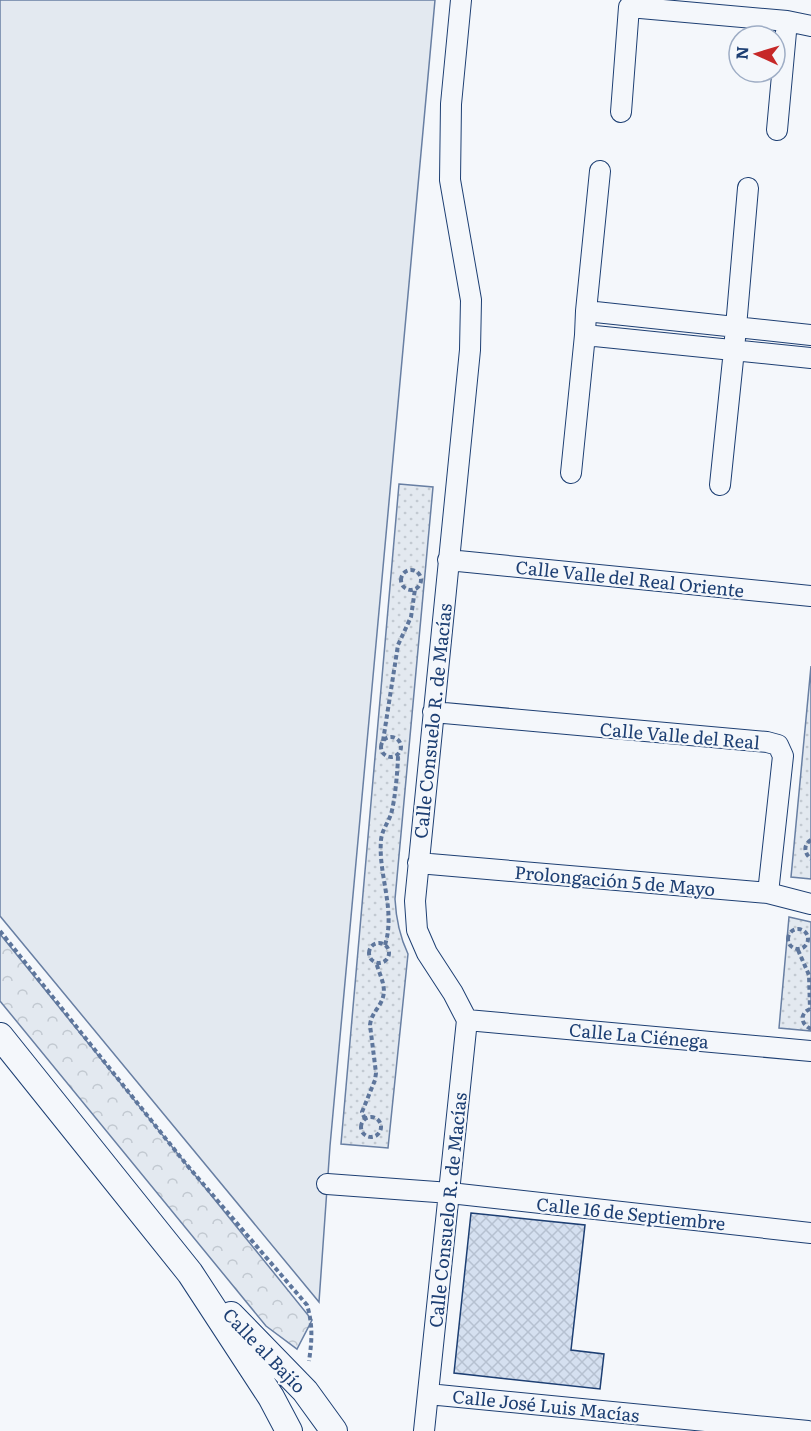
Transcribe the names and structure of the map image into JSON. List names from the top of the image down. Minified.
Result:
{"streets":{"street":["Calle Valle del Real Oriente","Calle Consuelo R. de Macías","Calle Valle del Real","Prolongación 5 de Mayo","Calle La Ciénega","Calle 16 de Septiembre","Calle al Bajío","Calle José Luis Macías"]},"crossings":[["Calle Valle del Real Oriente","Calle Consuelo R. de Macías"],["Calle Consuelo R. de Macías","Calle Valle del Real"],["Calle Consuelo R. de Macías","Prolongación 5 de Mayo"],["Calle Consuelo R. de Macías","Calle La Ciénega"],["Calle Consuelo R. de Macías","Calle 16 de Septiembre"],["Calle Consuelo R. de Macías","Calle José Luis Macías"],["Calle Valle del Real","Prolongación 5 de Mayo"]],"north":"left"}
